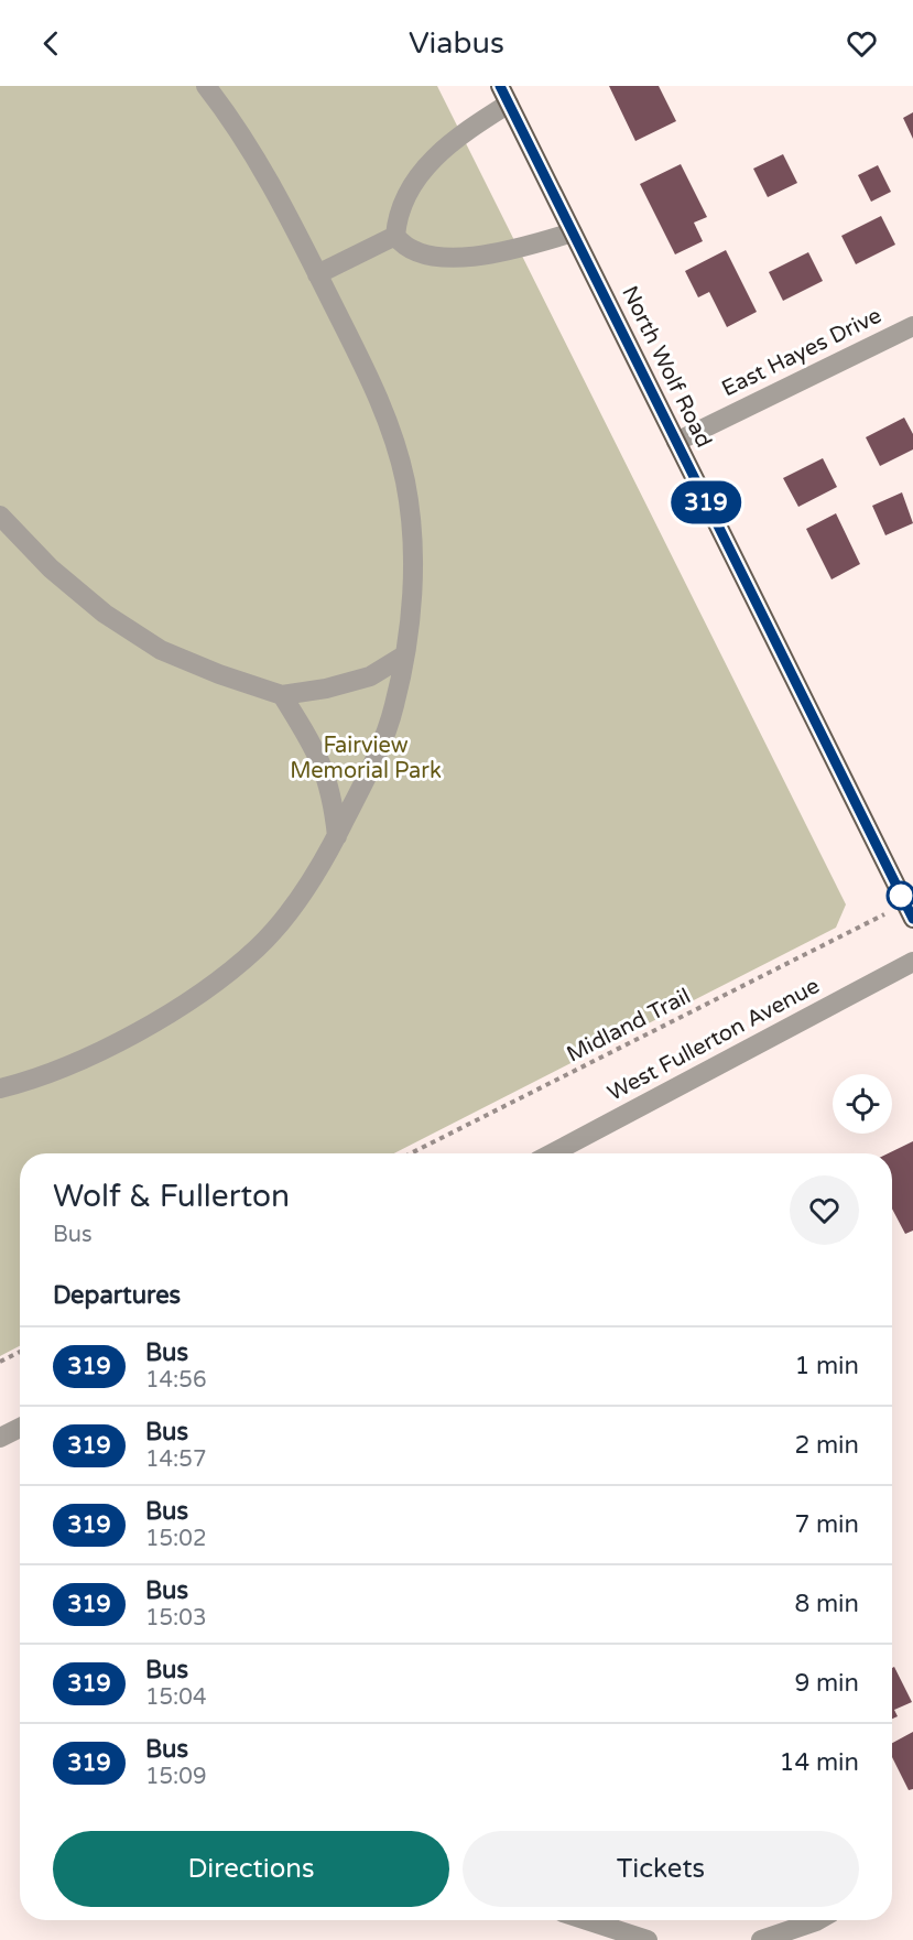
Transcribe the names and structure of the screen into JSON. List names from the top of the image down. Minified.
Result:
{"streets":{"main road":["North Wolf Road"],"street":["East Hayes Drive","West Fullerton Avenue"],"path":["Midland Trail"]},"crossings":[["East Hayes Drive","North Wolf Road"]],"parks":["Fairview Memorial Park"],"lines":["bus line 319"],"page":{"header":"Viabus","on_map":"319","heading":[["Wolf & Fullerton","Bus"],"Departures"],"list":[{"mark":"319","name":"Bus","note":"14:56","value":"1 min"},{"mark":"319","name":"Bus","note":"14:57","value":"2 min"},{"mark":"319","name":"Bus","note":"15:02","value":"7 min"},{"mark":"319","name":"Bus","note":"15:03","value":"8 min"},{"mark":"319","name":"Bus","note":"15:04","value":"9 min"},{"mark":"319","name":"Bus","note":"15:09","value":"14 min"}],"buttons":["Directions","Tickets"]}}
